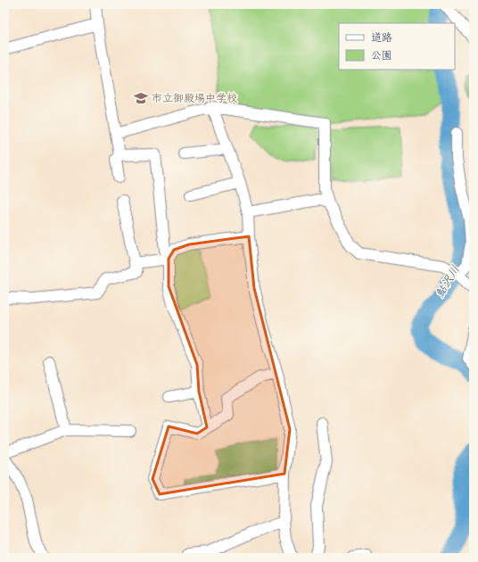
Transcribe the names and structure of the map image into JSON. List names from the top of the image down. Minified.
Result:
{"water":["鮎沢川"],"places":{"school or university":["市立御殿場中学校"]},"legend":["道路","公園"]}
